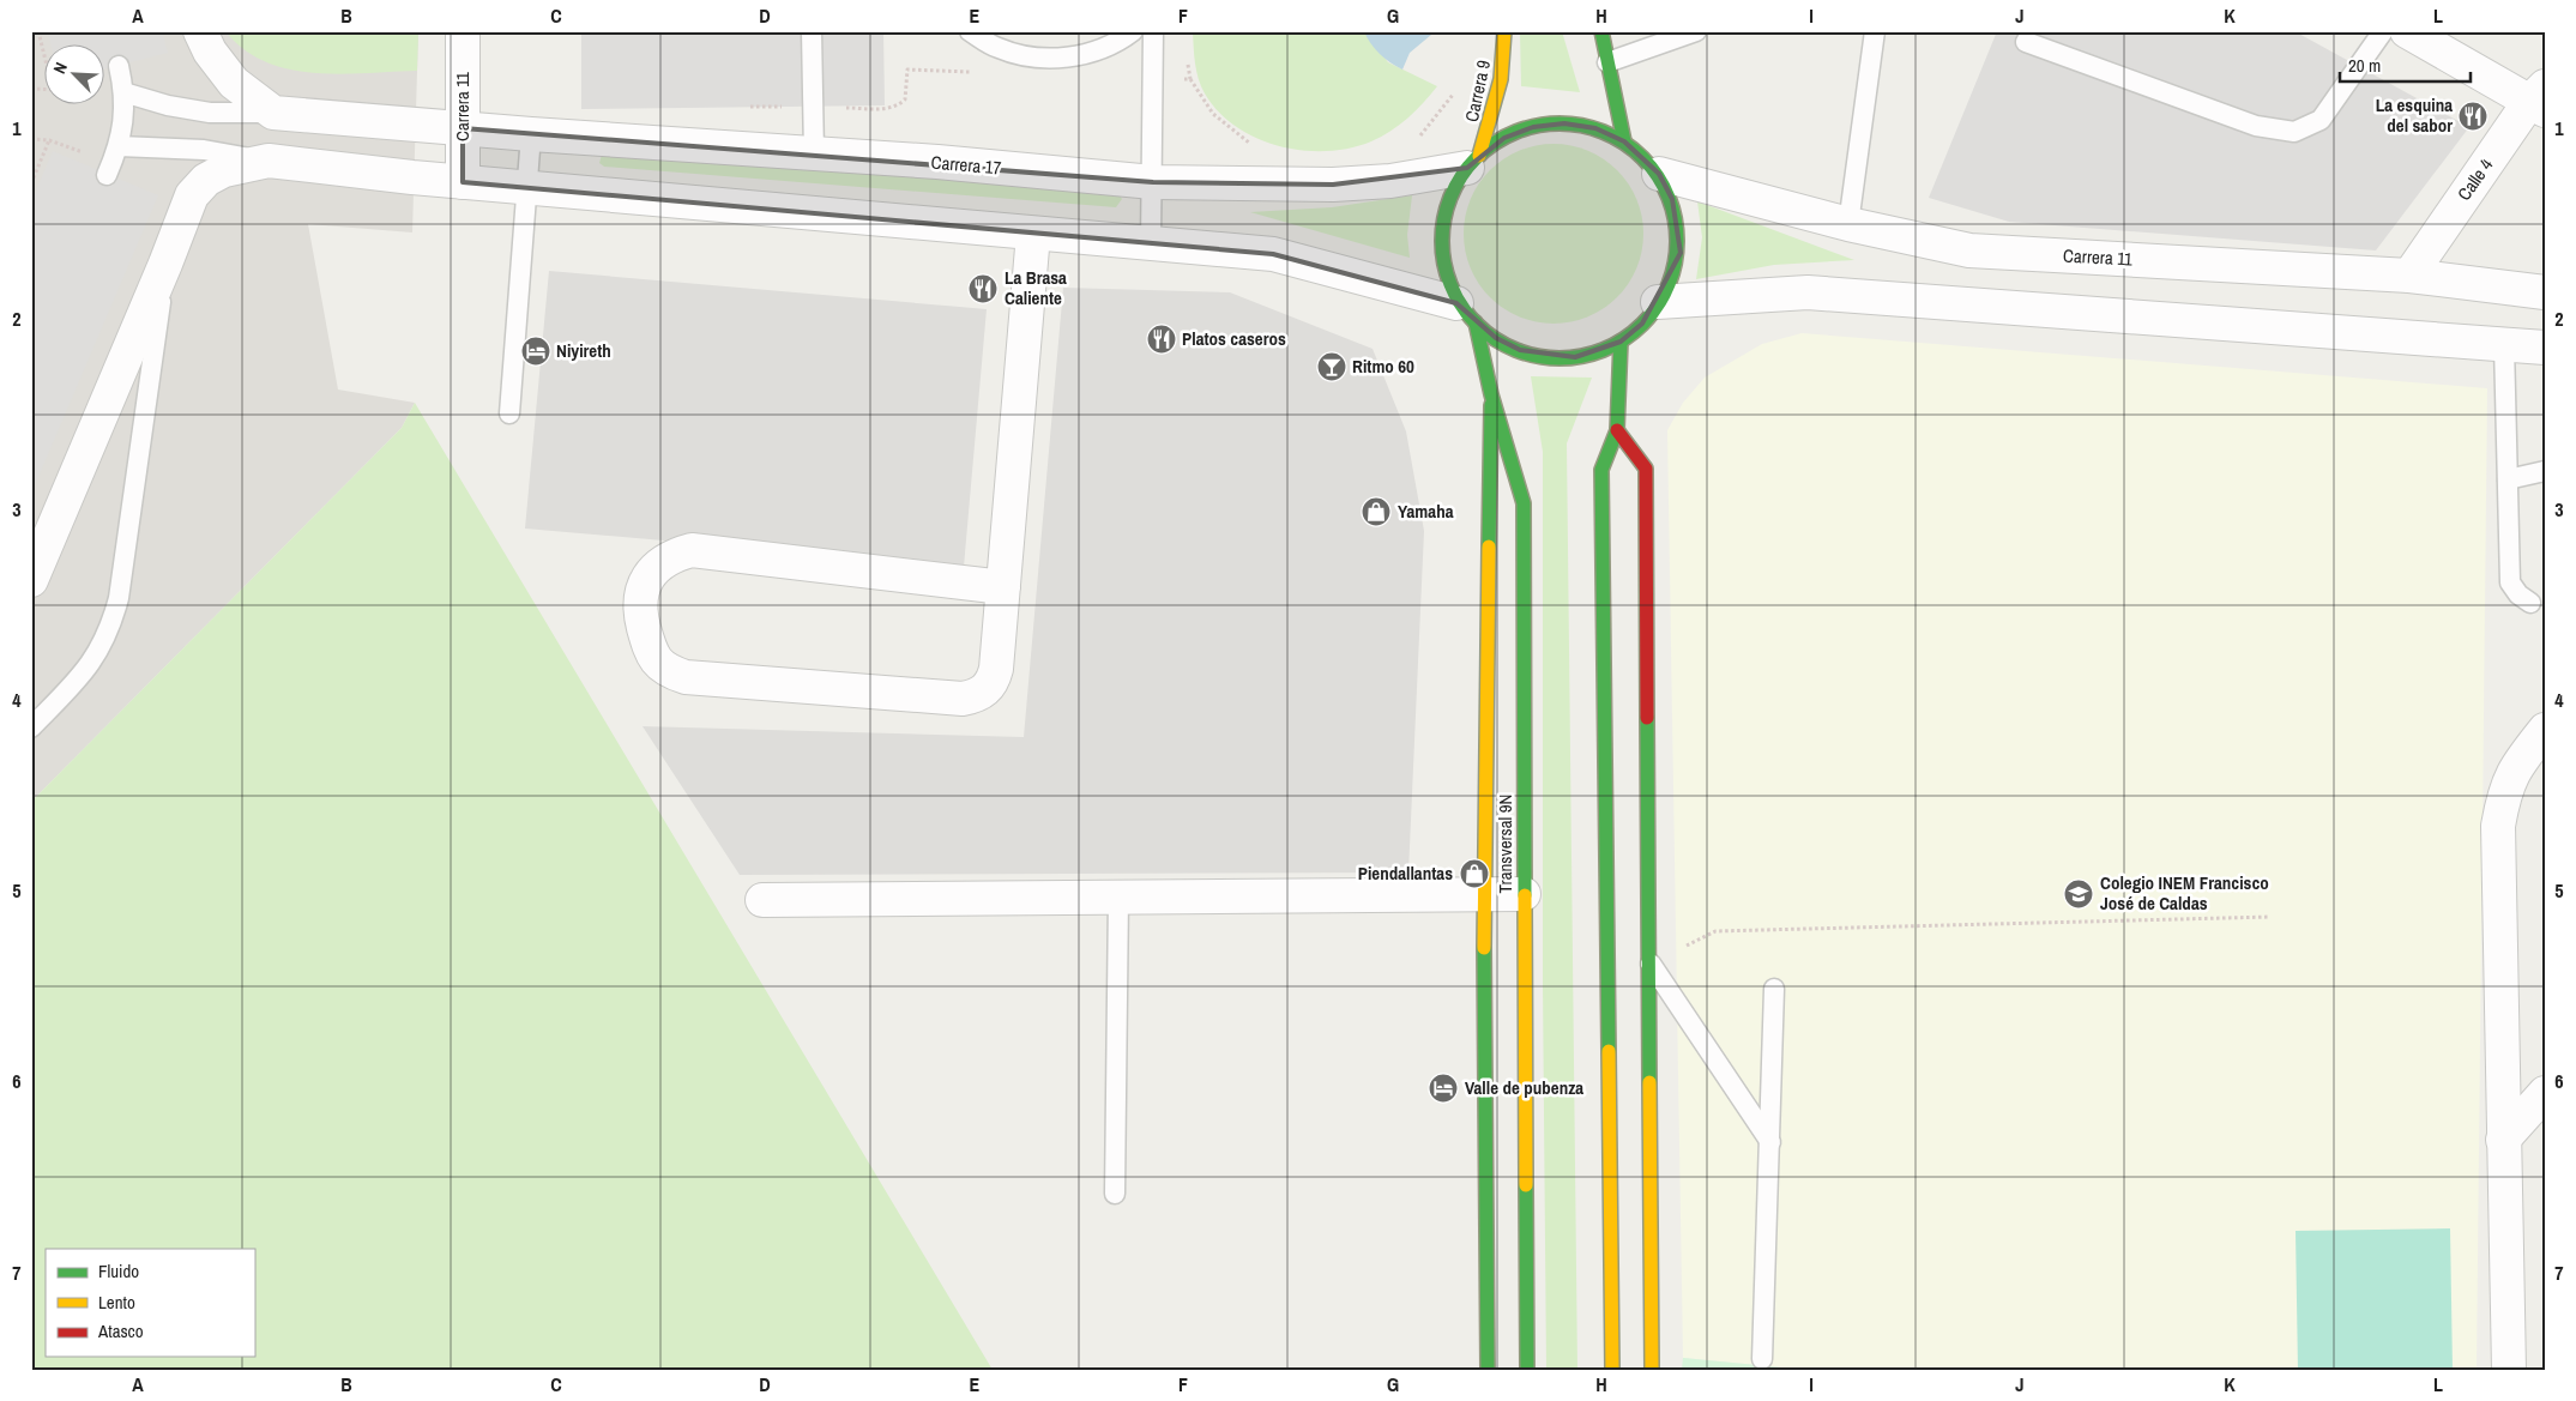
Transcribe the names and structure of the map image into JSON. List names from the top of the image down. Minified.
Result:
{"streets":{"main road":["Carrera 9","Transversal 9N"],"street":["Carrera 11","Carrera 17","Calle 4"]},"crossings":[["Carrera 9","Carrera 17"],["Carrera 9","Transversal 9N"],["Carrera 11","Carrera 17"],["Carrera 11","Calle 4"]],"places":{"restaurant":["La esquina del sabor","La Brasa Caliente","Platos caseros"],"hotel":["Niyireth","Valle de pubenza"],"bar":["Ritmo 60"],"shop":["Yamaha","Piendallantas"],"school or university":["Colegio INEM Francisco José de Caldas"]},"legend":["Fluido","Lento","Atasco"],"scale_bar":"20 m","north":"top left","grid":{"columns":["A","B","C","D","E","F","G","H","I","J","K","L"],"rows":["1","2","3","4","5","6","7"]}}
